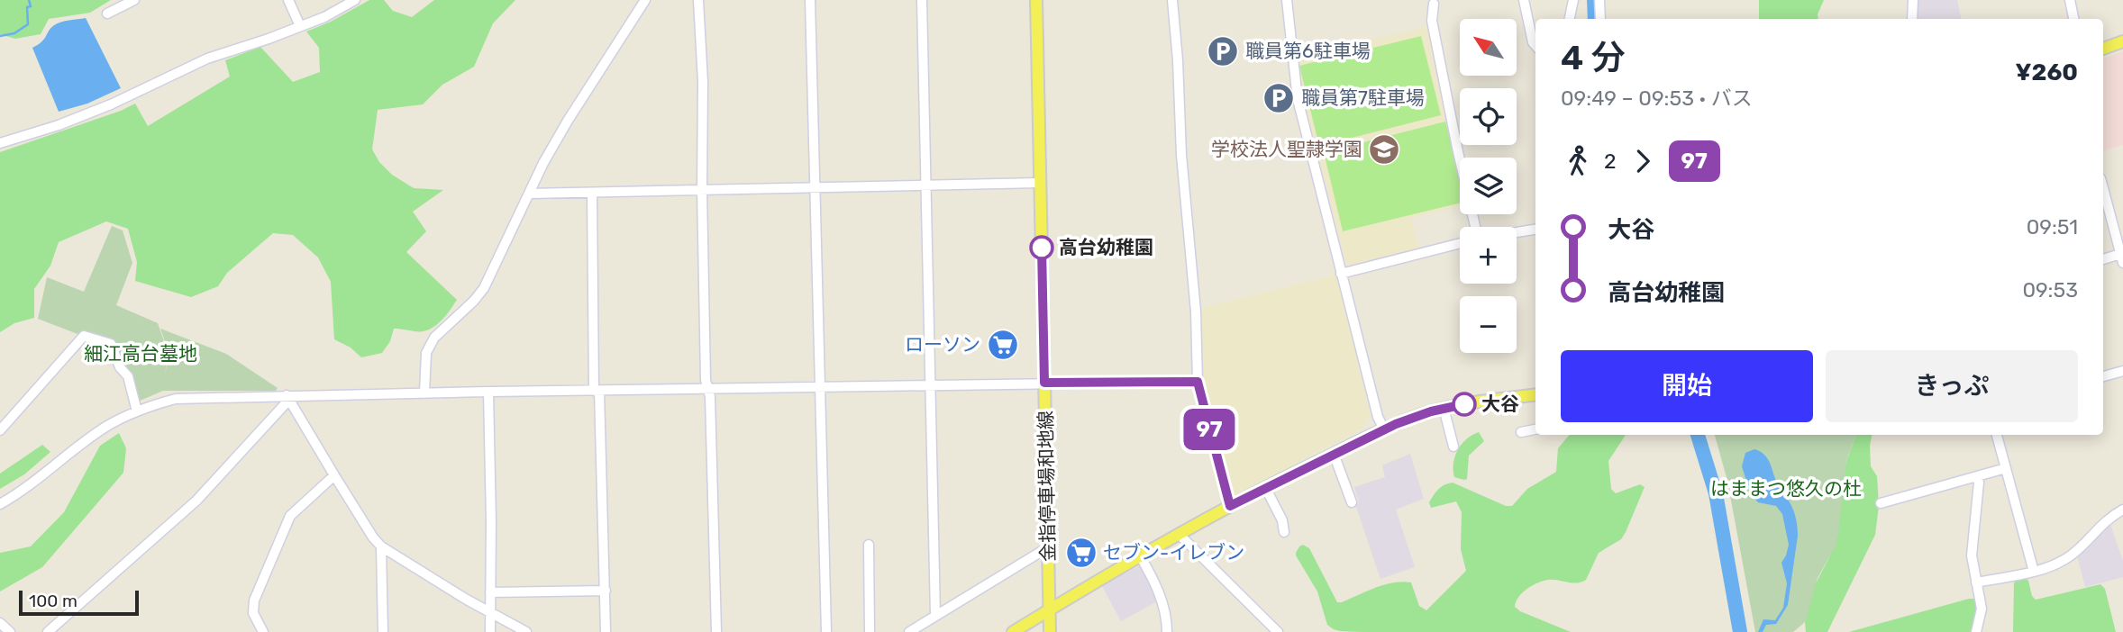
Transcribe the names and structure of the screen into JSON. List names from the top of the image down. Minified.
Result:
{"streets":{"main road":["金指停車場和地線"]},"parks":["細江高台墓地","はままつ悠久の杜"],"places":{"parking":["職員第6駐車場","職員第7駐車場"],"school or university":["学校法人聖隷学園"],"other":["高台幼稚園","大谷"],"supermarket":["ローソン","セブン-イレブン"]},"lines":["bus line 97"],"scale_bar":"100 m","north":"top left","page":{"on_map":"97","map_buttons":["+","−"],"heading":["4 分","09:49 – 09:53 · バス","¥260"],"legs":["2","97"],"list":[{"name":"大谷","value":"09:51"},{"name":"高台幼稚園","value":"09:53"}],"buttons":["開始","きっぷ"],"scale":"100 m"}}
